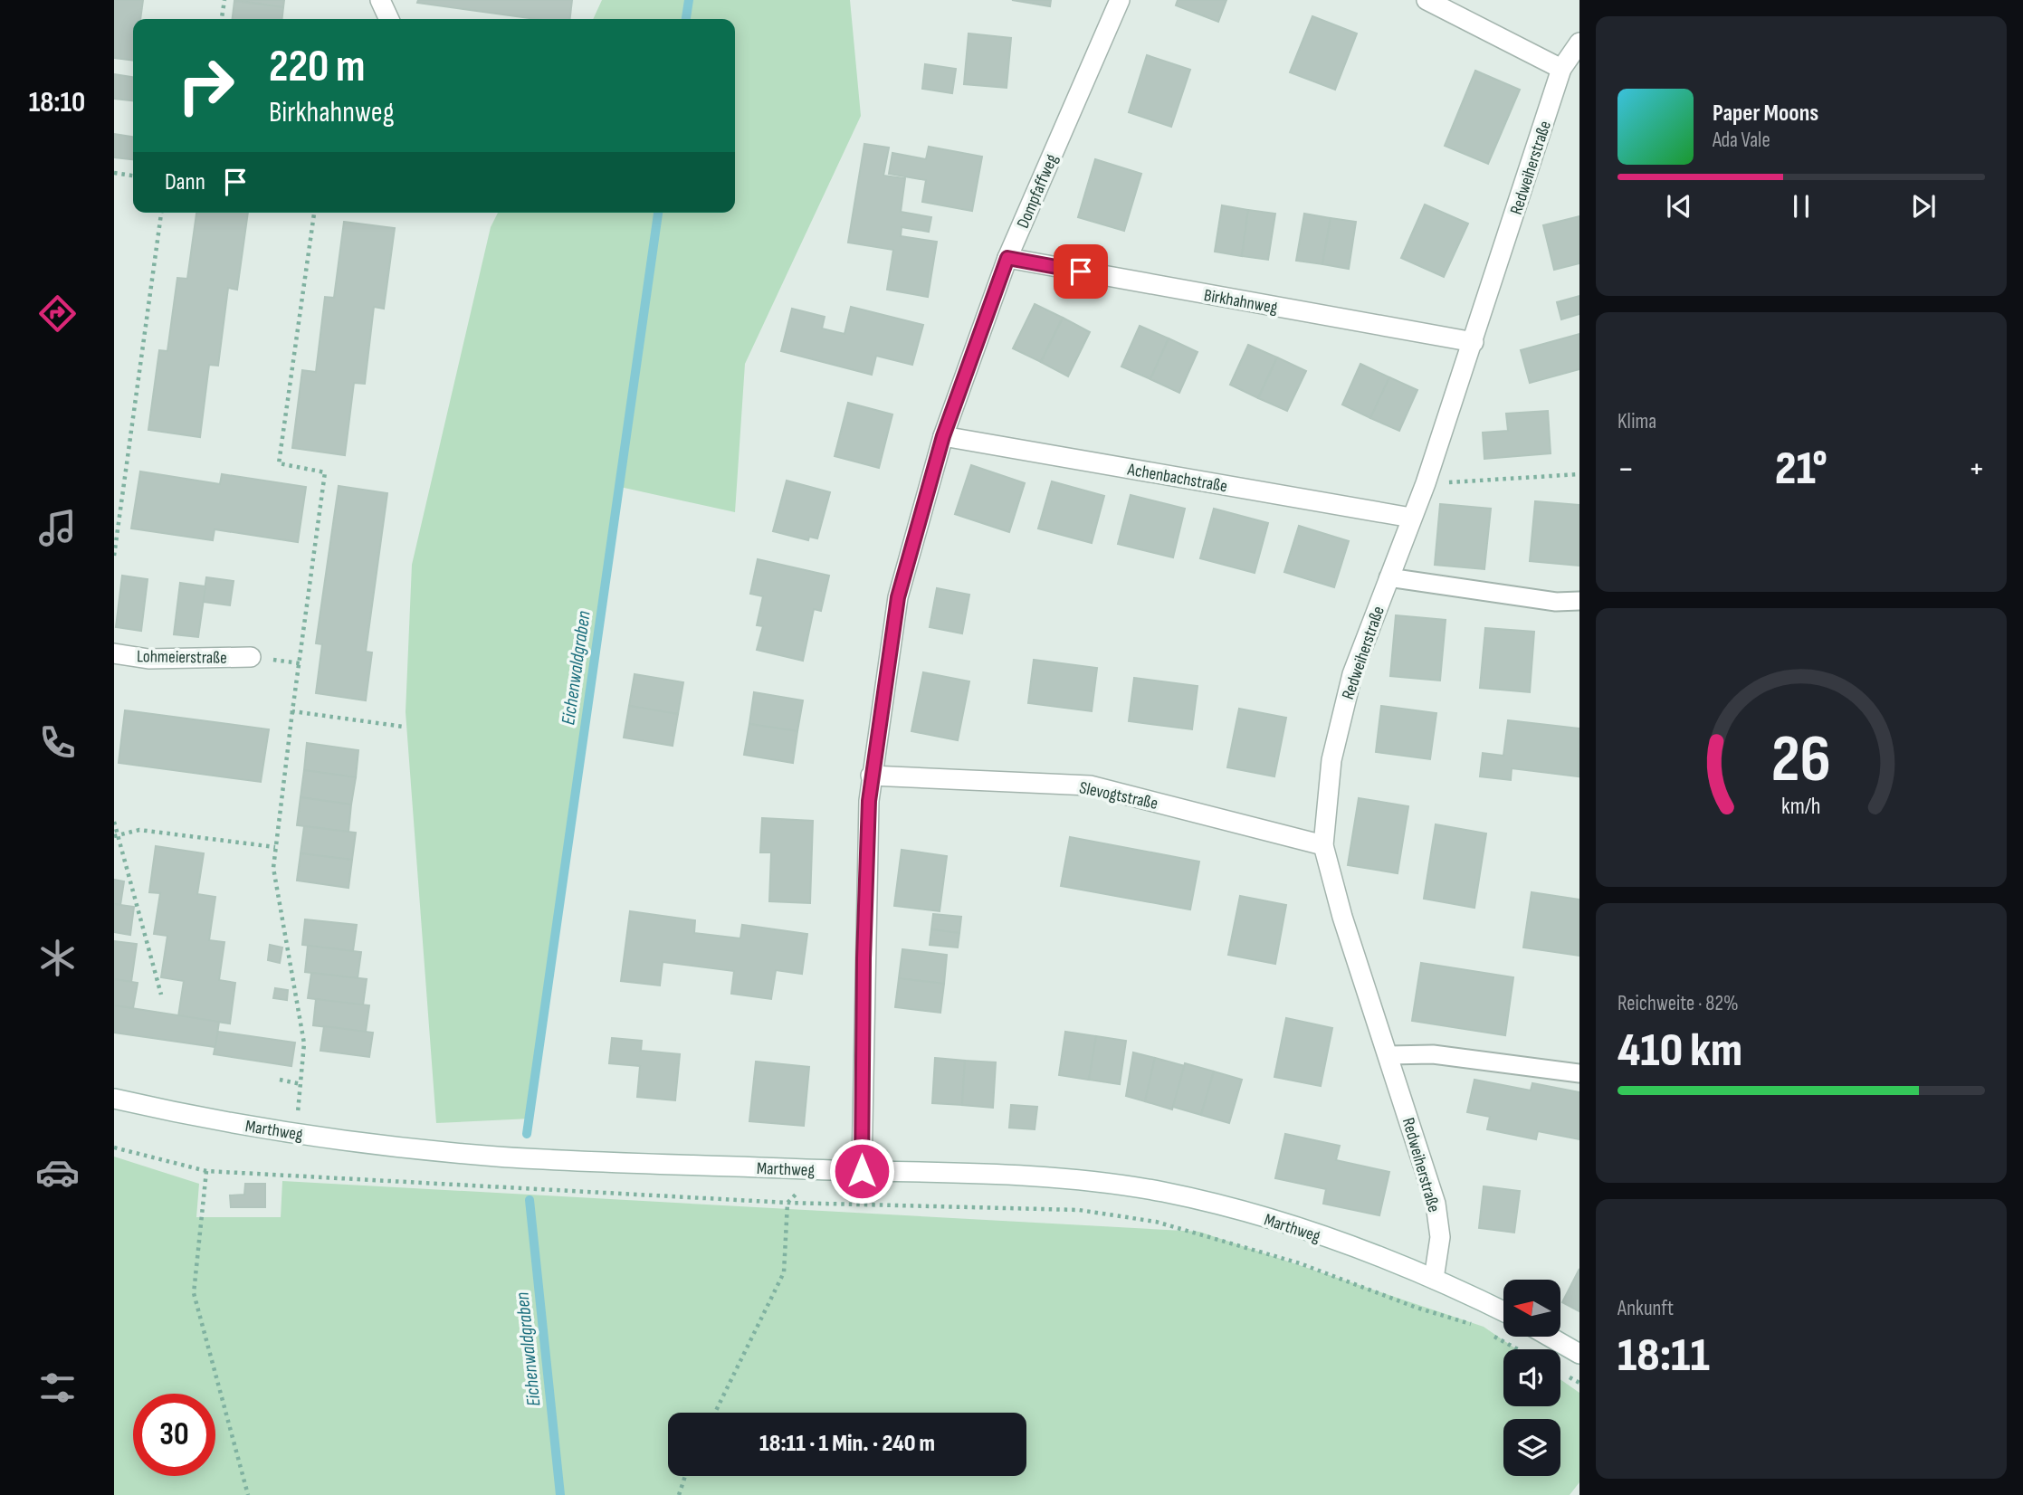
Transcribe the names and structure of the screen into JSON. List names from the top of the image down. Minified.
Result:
{"streets":{"street":["Redweiherstraße","Dompfaffweg","Birkhahnweg","Achenbachstraße","Lohmeierstraße","Slevogtstraße","Marthweg"]},"crossings":[["Redweiherstraße","Birkhahnweg"],["Redweiherstraße","Achenbachstraße"],["Redweiherstraße","Slevogtstraße"],["Redweiherstraße","Marthweg"],["Dompfaffweg","Birkhahnweg"],["Dompfaffweg","Achenbachstraße"],["Dompfaffweg","Slevogtstraße"],["Dompfaffweg","Marthweg"]],"water":["Eichenwaldgraben"],"north":"left","page":{"tabs":"18:10","turn":["220 m","Birkhahnweg"],"song":["Paper Moons","Ada Vale"],"then":"Dann","tile":["Klima",["Reichweite · 82%","410 km"],["Ankunft","18:11"]],"heat":["−","21°","+"],"limit":"30","trip":"18:11 · 1 Min. · 240 m","gauge":["26","km/h"]}}
